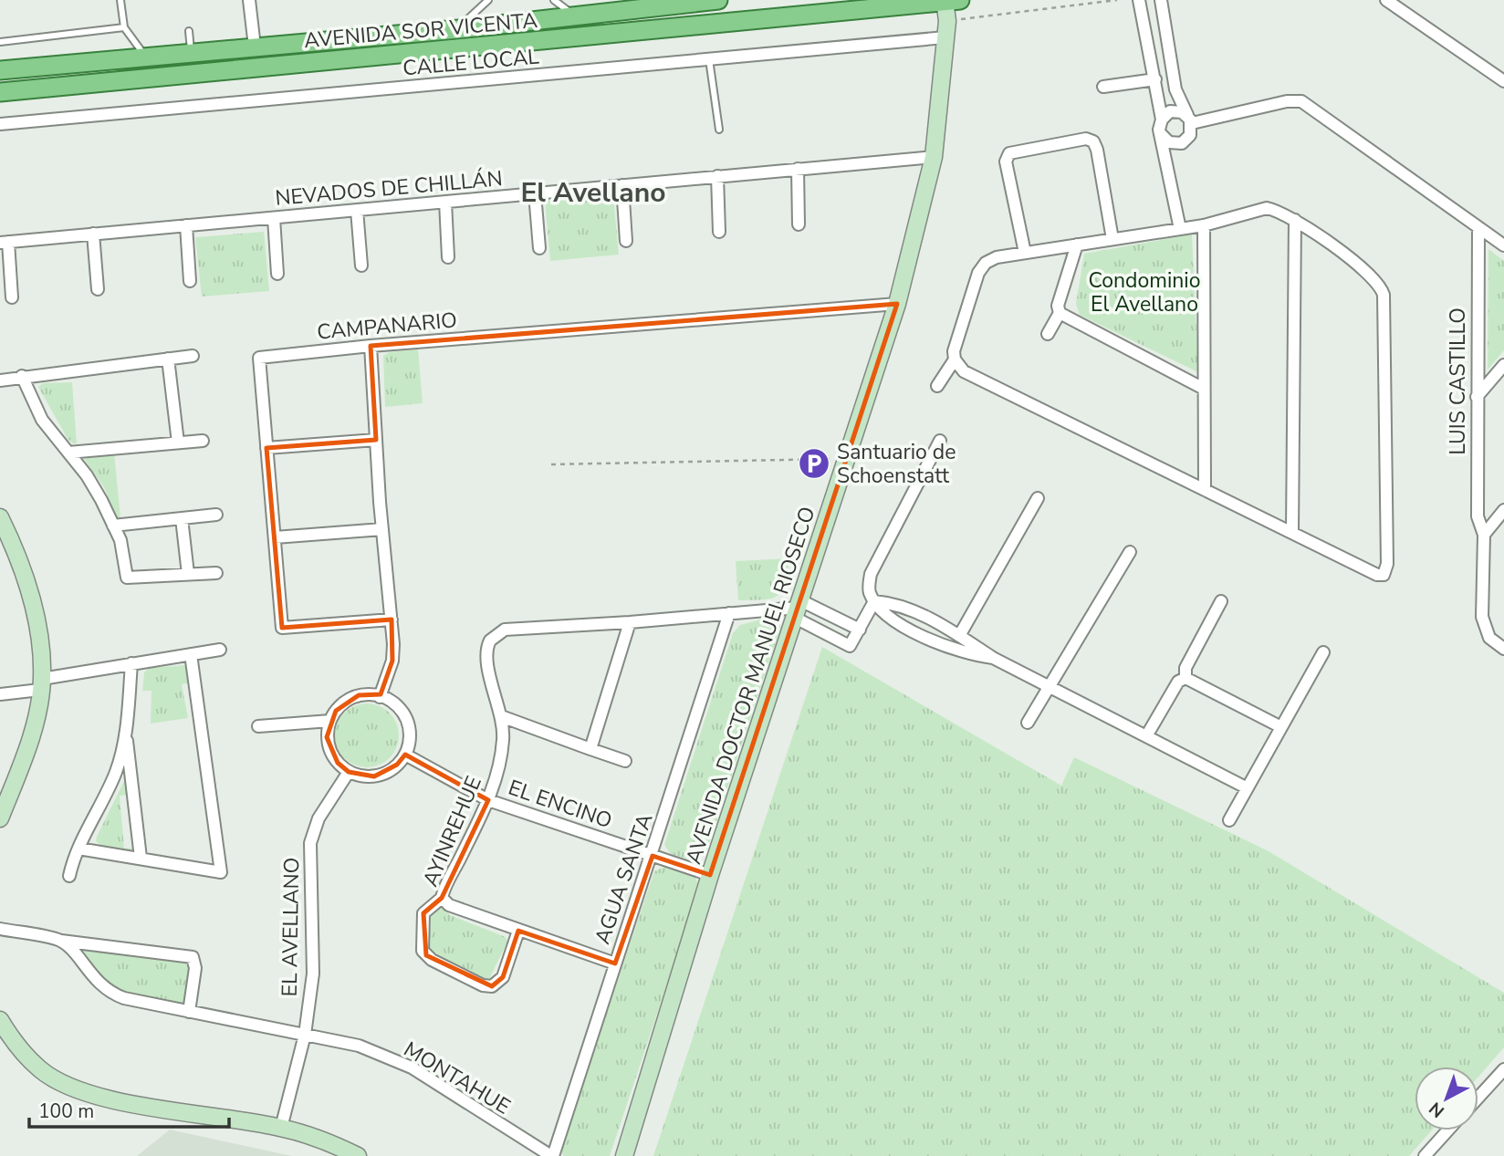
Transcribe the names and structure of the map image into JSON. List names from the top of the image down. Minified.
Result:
{"streets":{"main road":["AVENIDA SOR VICENTA"],"street":["CALLE LOCAL","NEVADOS DE CHILLÁN","CAMPANARIO","LUIS CASTILLO","AVENIDA DOCTOR MANUEL RIOSECO","EL ENCINO","AYINREHUE","AGUA SANTA","EL AVELLANO","MONTAHUE"]},"crossings":[["AVENIDA SOR VICENTA","AVENIDA DOCTOR MANUEL RIOSECO"],["CALLE LOCAL","AVENIDA DOCTOR MANUEL RIOSECO"],["NEVADOS DE CHILLÁN","AVENIDA DOCTOR MANUEL RIOSECO"],["CAMPANARIO","AVENIDA DOCTOR MANUEL RIOSECO"],["AVENIDA DOCTOR MANUEL RIOSECO","EL ENCINO"],["AVENIDA DOCTOR MANUEL RIOSECO","AYINREHUE"],["EL ENCINO","AYINREHUE"],["EL ENCINO","AGUA SANTA"],["EL ENCINO","EL AVELLANO"],["AYINREHUE","AGUA SANTA"],["AGUA SANTA","MONTAHUE"],["EL AVELLANO","MONTAHUE"]],"districts":["El Avellano"],"parks":["Condominio El Avellano"],"places":{"parking":["Santuario de Schoenstatt"]},"scale_bar":"100 m","north":"bottom left"}
